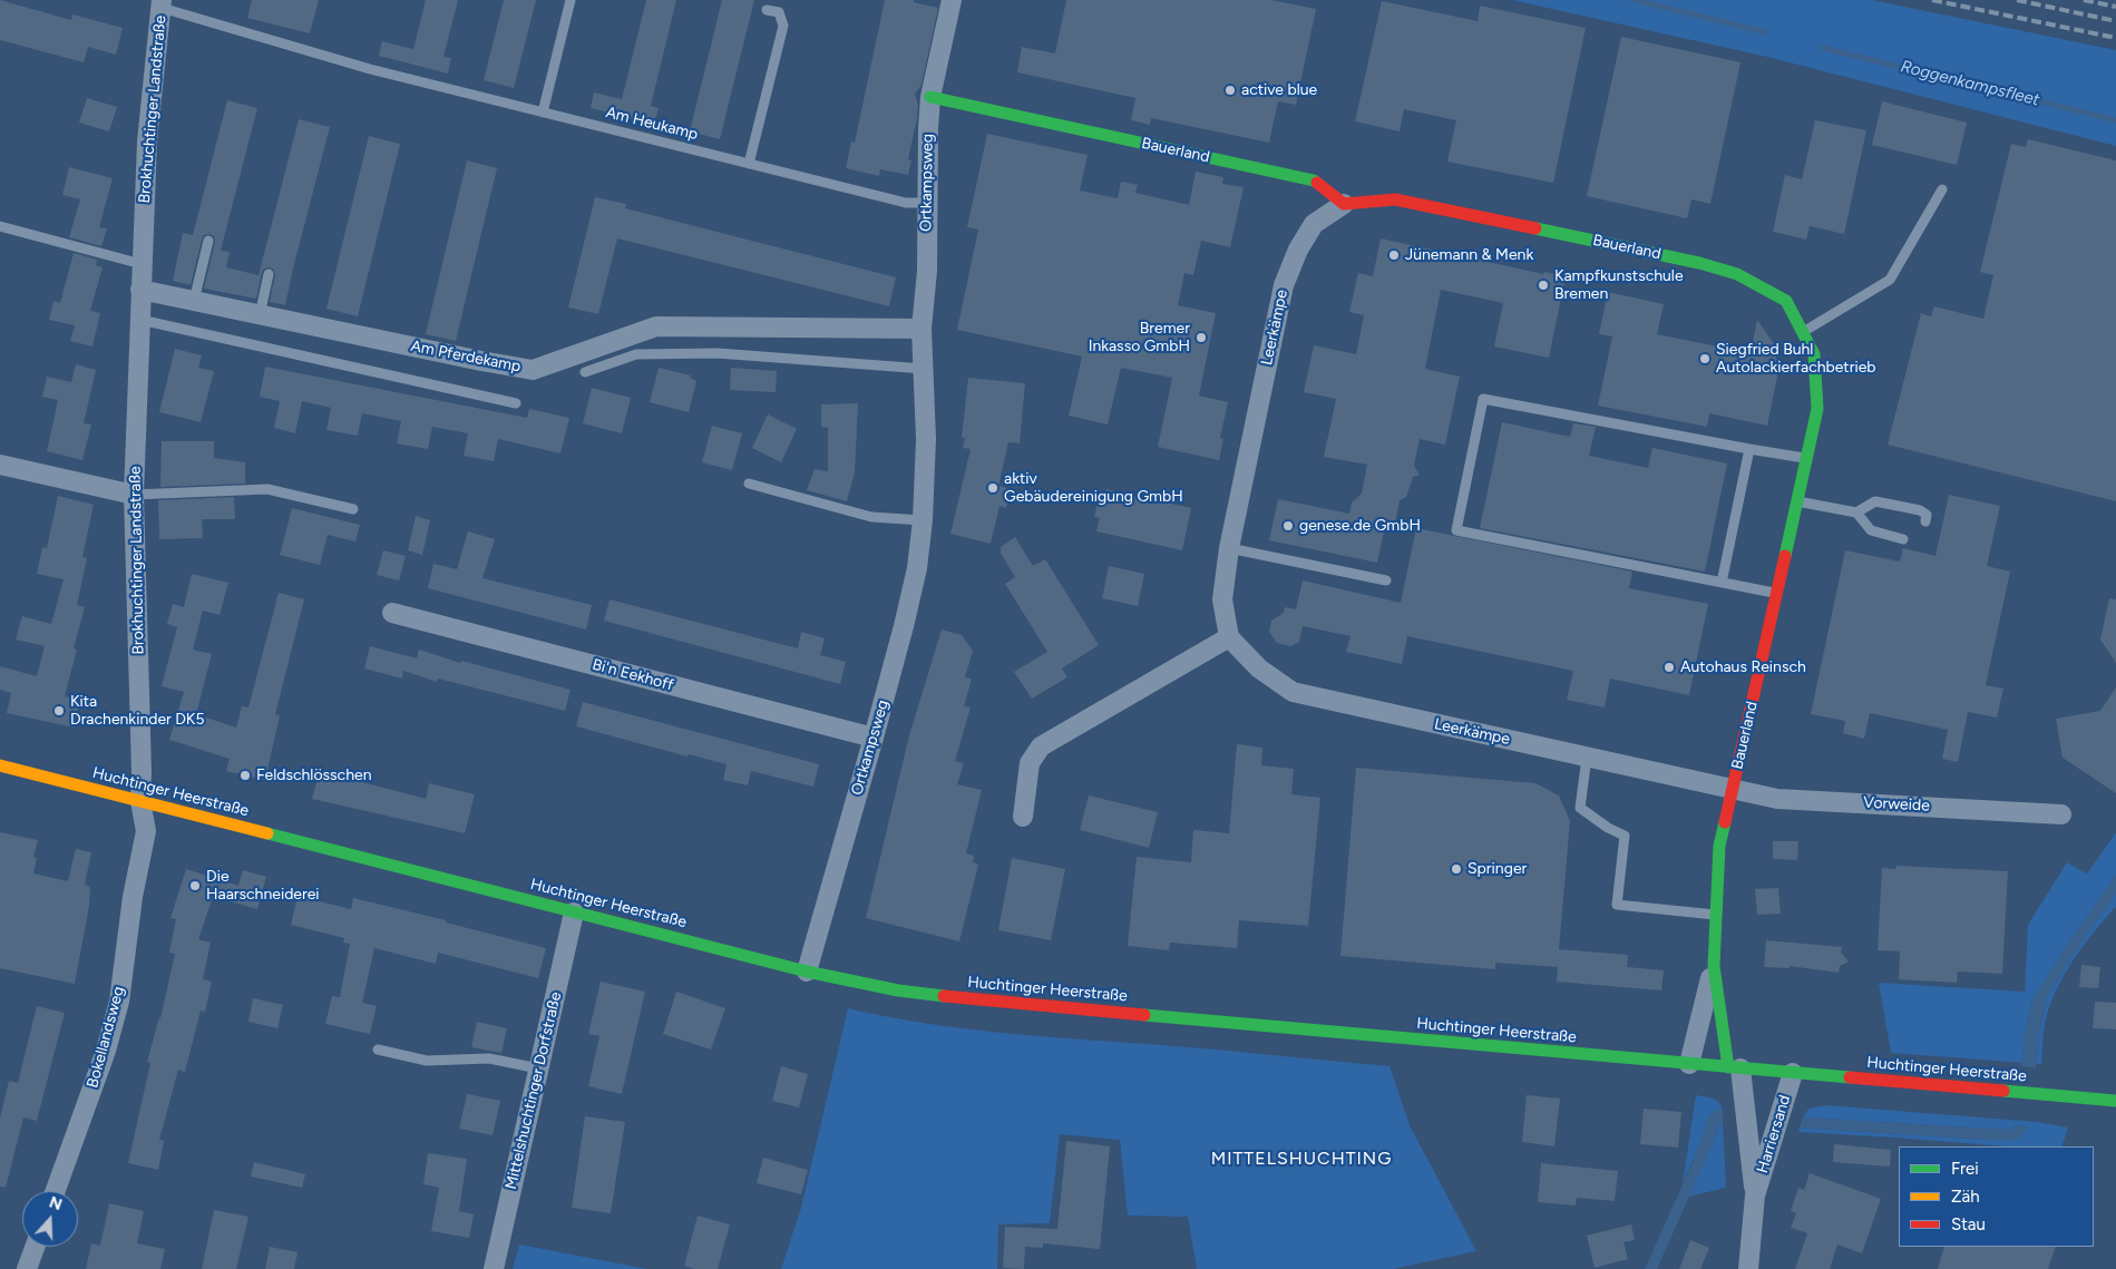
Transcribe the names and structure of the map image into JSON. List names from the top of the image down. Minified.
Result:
{"streets":{"main road":["Bauerland","Huchtinger Heerstraße"],"street":["Brokhuchtinger Landstraße","Ortkampsweg","Leerkämpe","Am Pferdekamp","Bi'n Eekhoff","Vorweide","Bokellandsweg","Mittelshuchtinger Dorfstraße","Harriersand"],"lane":["Am Heukamp"]},"crossings":[["Brokhuchtinger Landstraße","Am Heukamp"],["Brokhuchtinger Landstraße","Am Pferdekamp"],["Brokhuchtinger Landstraße","Huchtinger Heerstraße"],["Brokhuchtinger Landstraße","Bokellandsweg"],["Am Heukamp","Ortkampsweg"],["Bauerland","Ortkampsweg"],["Bauerland","Leerkämpe"],["Bauerland","Huchtinger Heerstraße"],["Bauerland","Vorweide"],["Bauerland","Harriersand"],["Ortkampsweg","Am Pferdekamp"],["Ortkampsweg","Bi'n Eekhoff"],["Ortkampsweg","Huchtinger Heerstraße"],["Leerkämpe","Vorweide"],["Huchtinger Heerstraße","Bokellandsweg"],["Huchtinger Heerstraße","Mittelshuchtinger Dorfstraße"],["Huchtinger Heerstraße","Harriersand"]],"districts":["MITTELSHUCHTING"],"water":["Roggenkampsfleet"],"places":["active blue","Jünemann & Menk","Kampfkunstschule Bremen","Bremer Inkasso GmbH","Siegfried Buhl Autolackierfachbetrieb","aktiv Gebäudereinigung GmbH","genese.de GmbH","Autohaus Reinsch","Kita Drachenkinder DK5","Feldschlösschen","Springer","Die Haarschneiderei"],"legend":["Frei","Zäh","Stau"],"north":"top"}
